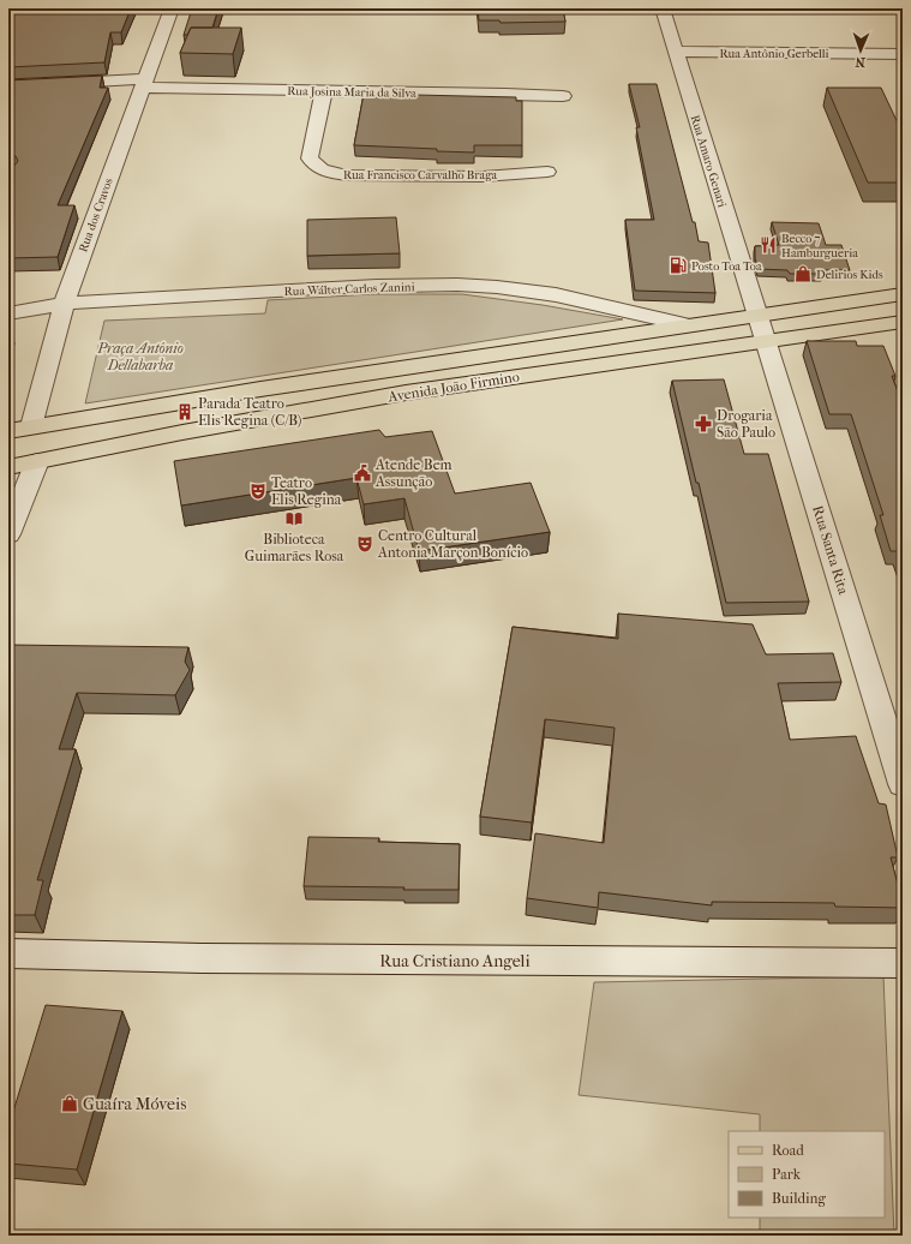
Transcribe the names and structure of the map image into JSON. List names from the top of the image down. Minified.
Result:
{"streets":{"main road":["Avenida João Firmino"],"street":["Rua Antônio Gerbelli","Rua Josina Maria da Silva","Rua Amaro Genari","Rua Francisco Carvalho Braga","Rua dos Cravos","Rua Wálter Carlos Zanini","Rua Santa Rita","Rua Cristiano Angeli"]},"crossings":[["Rua Antônio Gerbelli","Rua Amaro Genari"],["Rua Josina Maria da Silva","Rua Francisco Carvalho Braga"],["Rua Josina Maria da Silva","Rua dos Cravos"],["Rua Amaro Genari","Avenida João Firmino"],["Rua Amaro Genari","Rua Santa Rita"],["Rua dos Cravos","Rua Wálter Carlos Zanini"],["Rua dos Cravos","Avenida João Firmino"],["Rua Wálter Carlos Zanini","Avenida João Firmino"],["Avenida João Firmino","Rua Santa Rita"]],"parks":["Praça Antônio Dellabarba"],"places":{"restaurant":["Becco 7 Hamburgueria"],"fuel station":["Posto Toa Toa"],"shop":["Delirios Kids","Guaíra Móveis"],"building":["Parada Teatro Elis Regina (C/B)"],"pharmacy":["Drogaria São Paulo"],"public building":["Atende Bem Assunção"],"theatre":["Teatro Elis Regina","Centro Cultural Antonia Marçon Bonício"],"library":["Biblioteca Guimarães Rosa"]},"legend":["Road","Park","Building"],"north":"bottom"}
